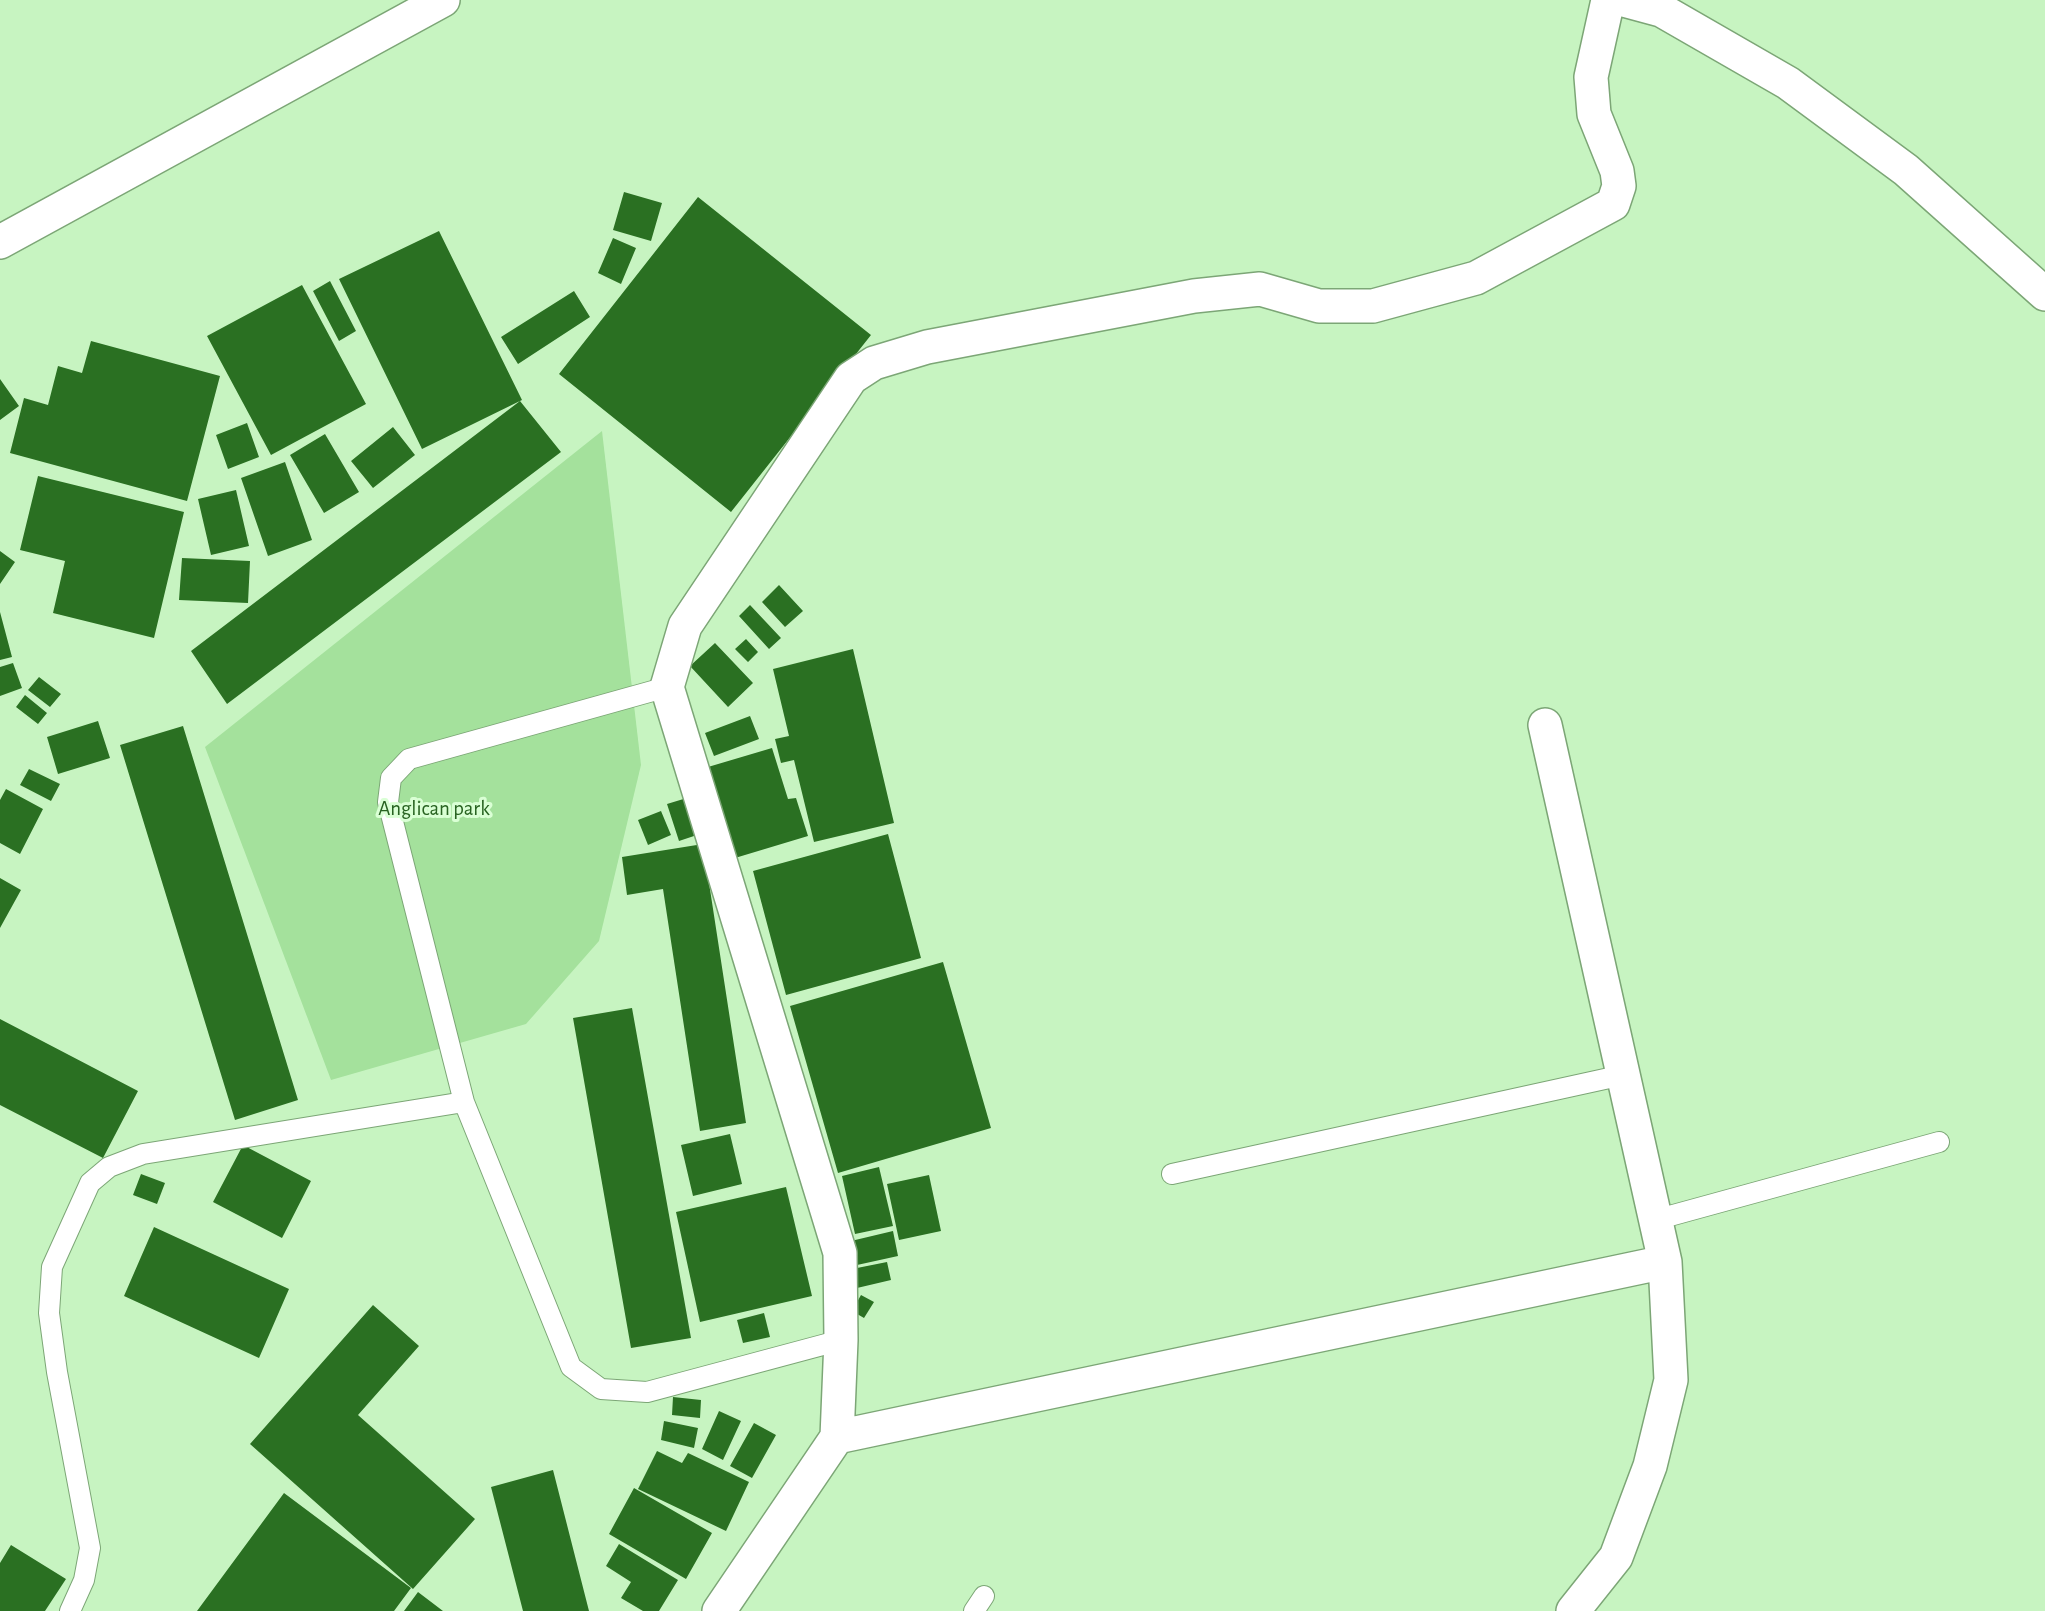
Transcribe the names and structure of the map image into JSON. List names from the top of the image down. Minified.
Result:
{"parks":["Anglican park"]}
